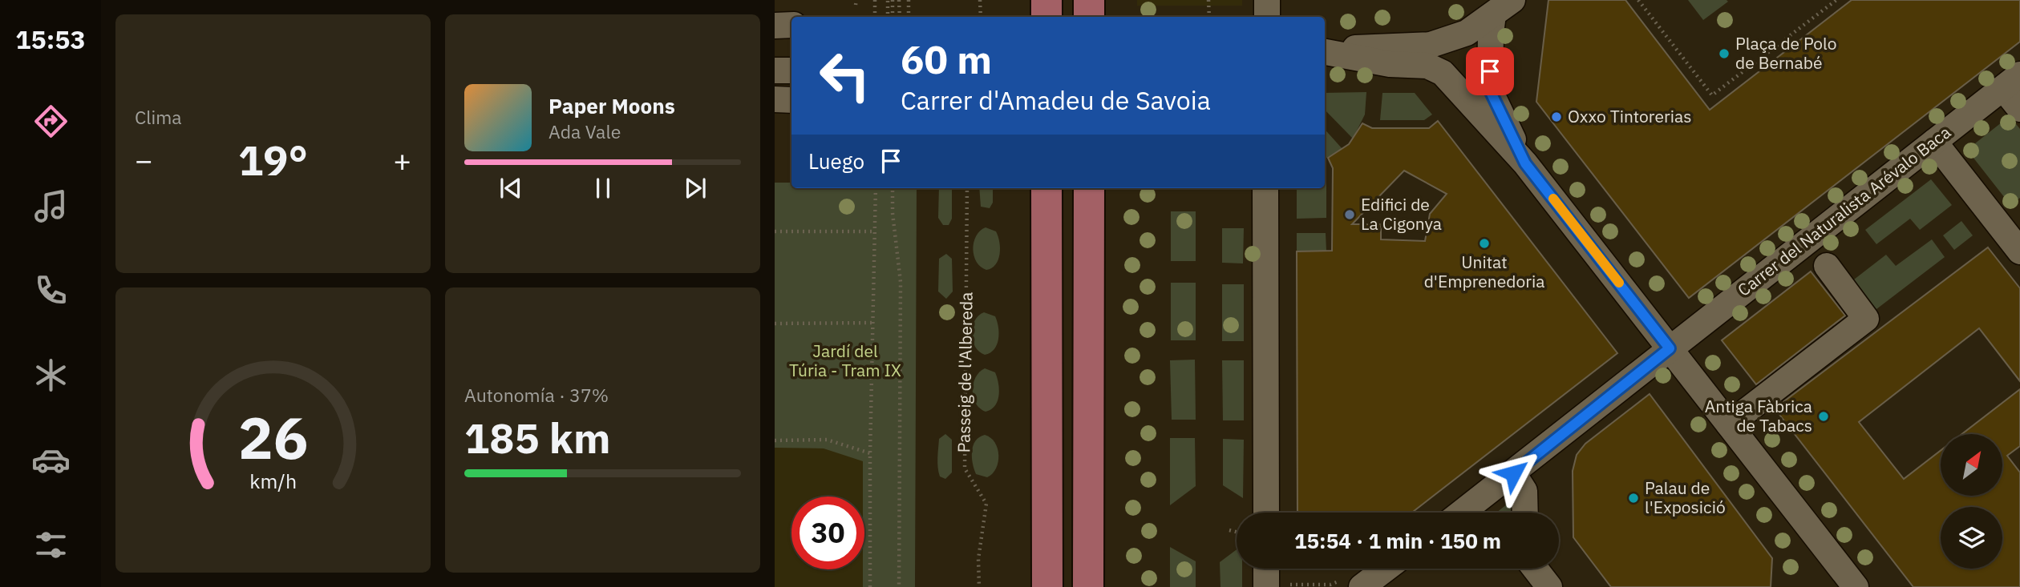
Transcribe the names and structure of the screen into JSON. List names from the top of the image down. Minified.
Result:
{"streets":{"street":["Carrer del Naturalista Arévalo Baca"],"path":["Passeig de l'Albereda"]},"parks":["Jardí del Túria - Tram IX"],"places":["Plaça de Polo de Bernabé","Oxxo Tintorerias","Edifici de La Cigonya","Unitat d'Emprenedoria","Antiga Fàbrica de Tabacs","Palau de l'Exposició"],"north":"top right","page":{"tabs":"15:53","tile":["Clima",["Autonomía · 37%","185 km"]],"turn":["60 m","Carrer d'Amadeu de Savoia"],"song":["Paper Moons","Ada Vale"],"then":"Luego","heat":["−","19°","+"],"limit":"30","trip":"15:54 · 1 min · 150 m","gauge":["26","km/h"]}}
